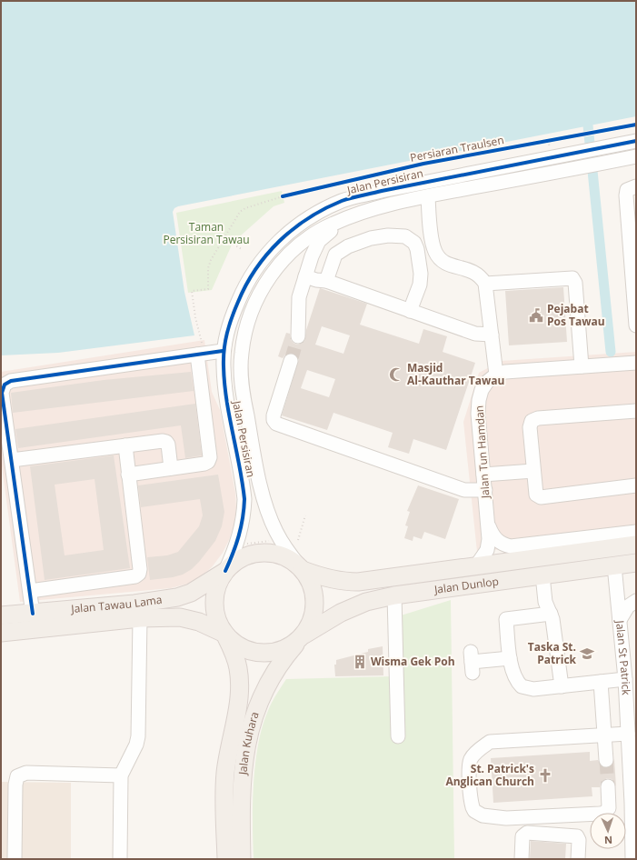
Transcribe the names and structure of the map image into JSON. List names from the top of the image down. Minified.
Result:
{"streets":{"main road":["Jalan Dunlop","Jalan Tawau Lama","Jalan Kuhara"],"street":["Jalan Persisiran","Jalan Tun Hamdan","Jalan St Patrick"],"cycle path":["Persiaran Traulsen"]},"crossings":[["Jalan Persisiran","Jalan Dunlop"],["Jalan Persisiran","Jalan Tawau Lama"],["Jalan Persisiran","Jalan Kuhara"],["Jalan Tun Hamdan","Jalan Dunlop"],["Jalan Dunlop","Jalan Tawau Lama"],["Jalan Dunlop","Jalan St Patrick"],["Jalan Dunlop","Jalan Kuhara"],["Jalan Tawau Lama","Jalan Kuhara"]],"parks":["Taman Persisiran Tawau"],"places":{"public building":["Pejabat Pos Tawau"],"mosque":["Masjid Al-Kauthar Tawau"],"school or university":["Taska St. Patrick"],"building":["Wisma Gek Poh"],"church":["St. Patrick's Anglican Church"]},"north":"bottom"}
